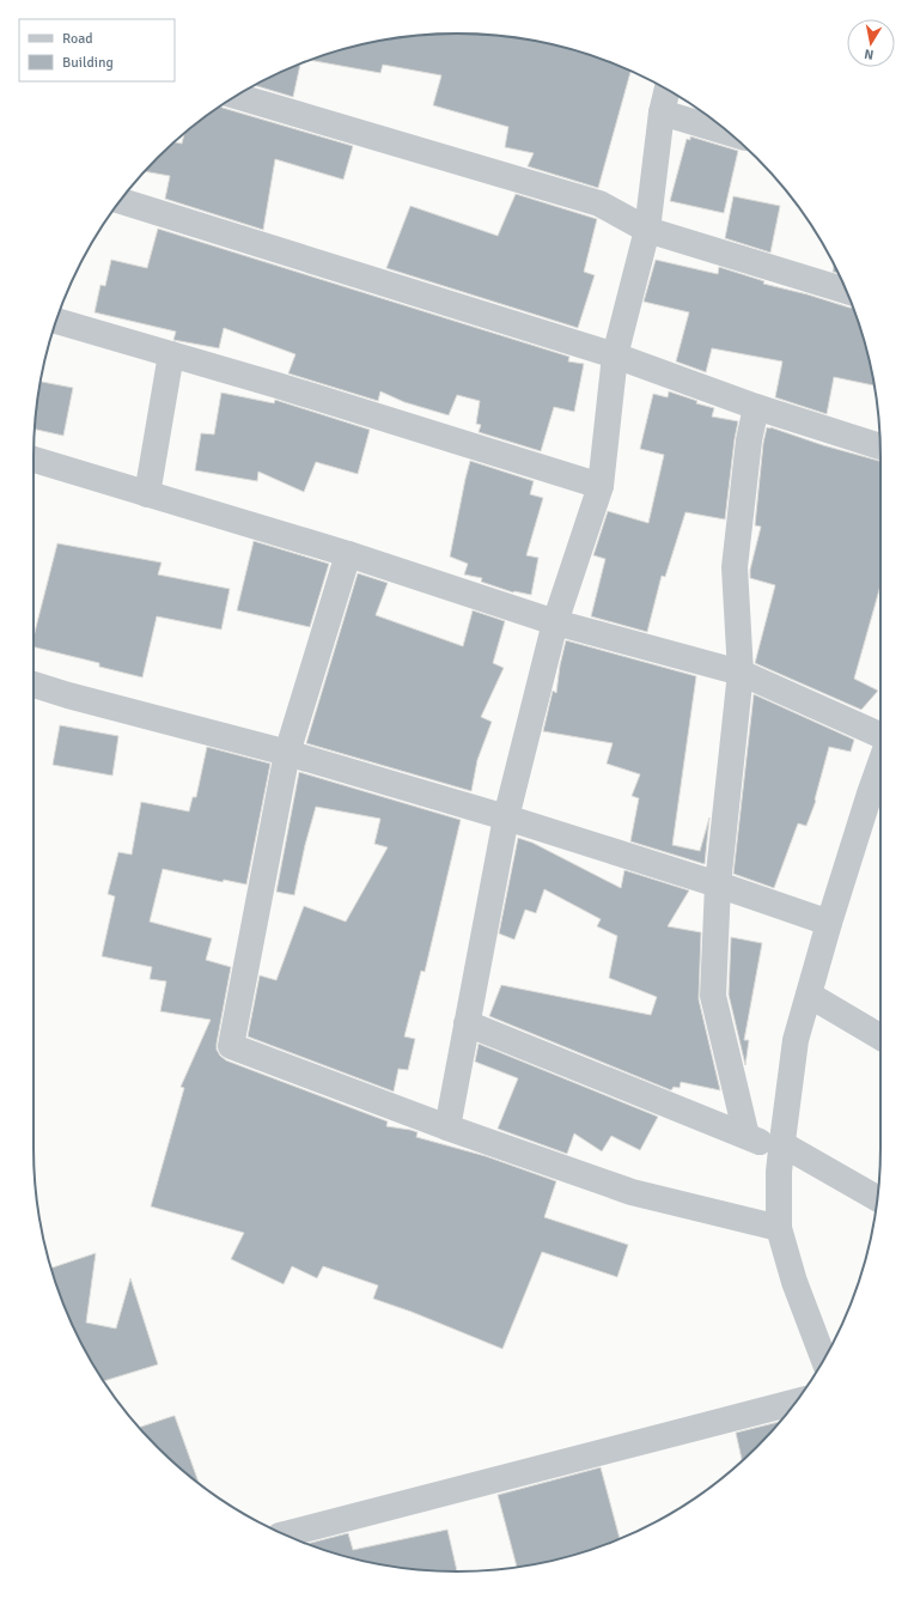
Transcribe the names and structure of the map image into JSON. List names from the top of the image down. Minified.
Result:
{"legend":["Road","Building"],"north":"bottom"}
